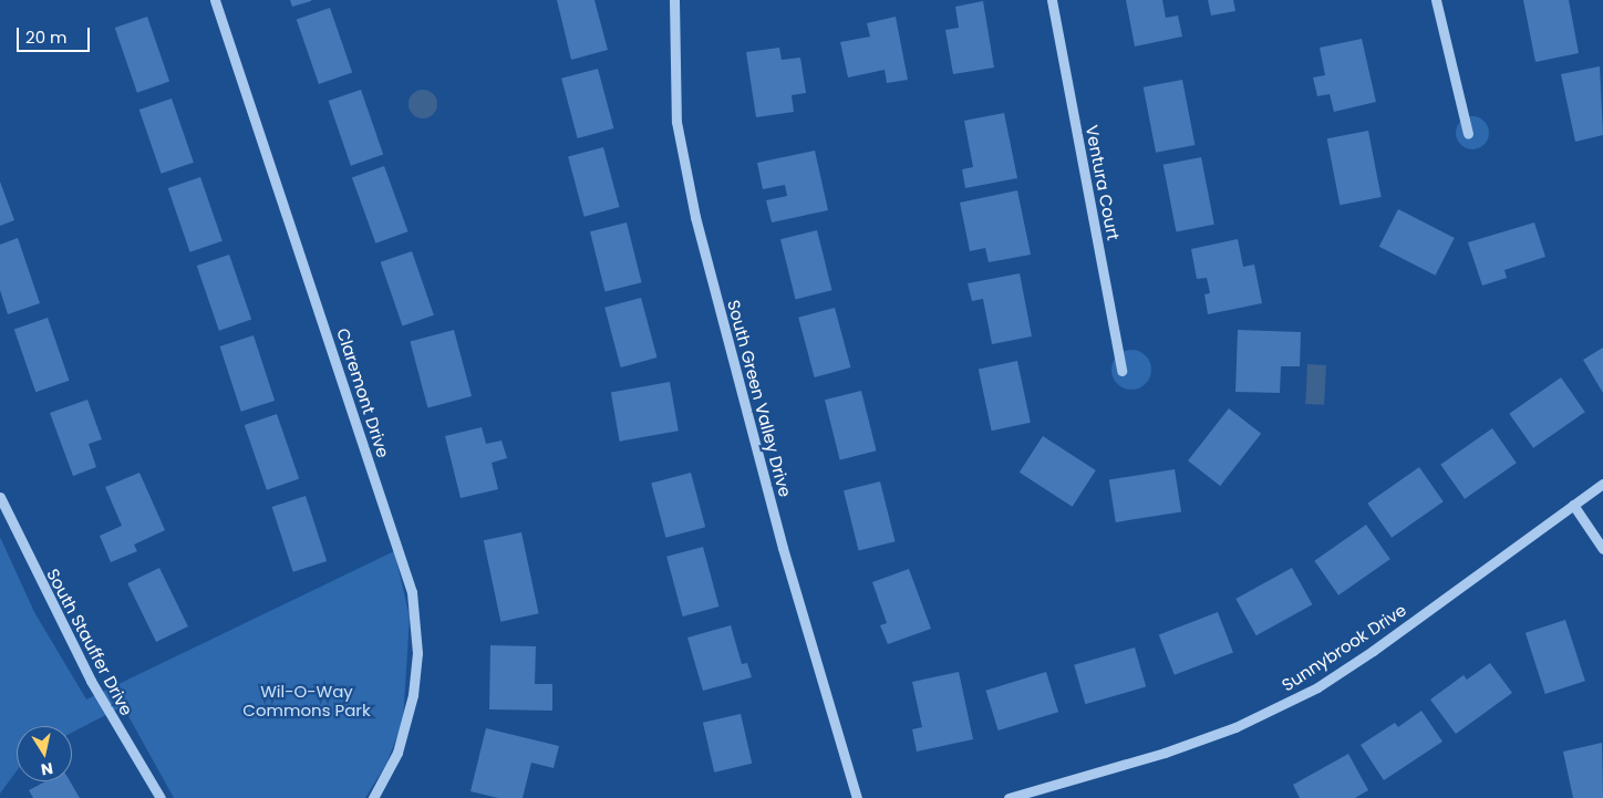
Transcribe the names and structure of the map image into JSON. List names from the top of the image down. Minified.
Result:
{"streets":{"street":["Ventura Court","Claremont Drive","South Green Valley Drive","South Stauffer Drive","Sunnybrook Drive"]},"parks":["Wil-O-Way Commons Park"],"scale_bar":"20 m","north":"bottom"}
